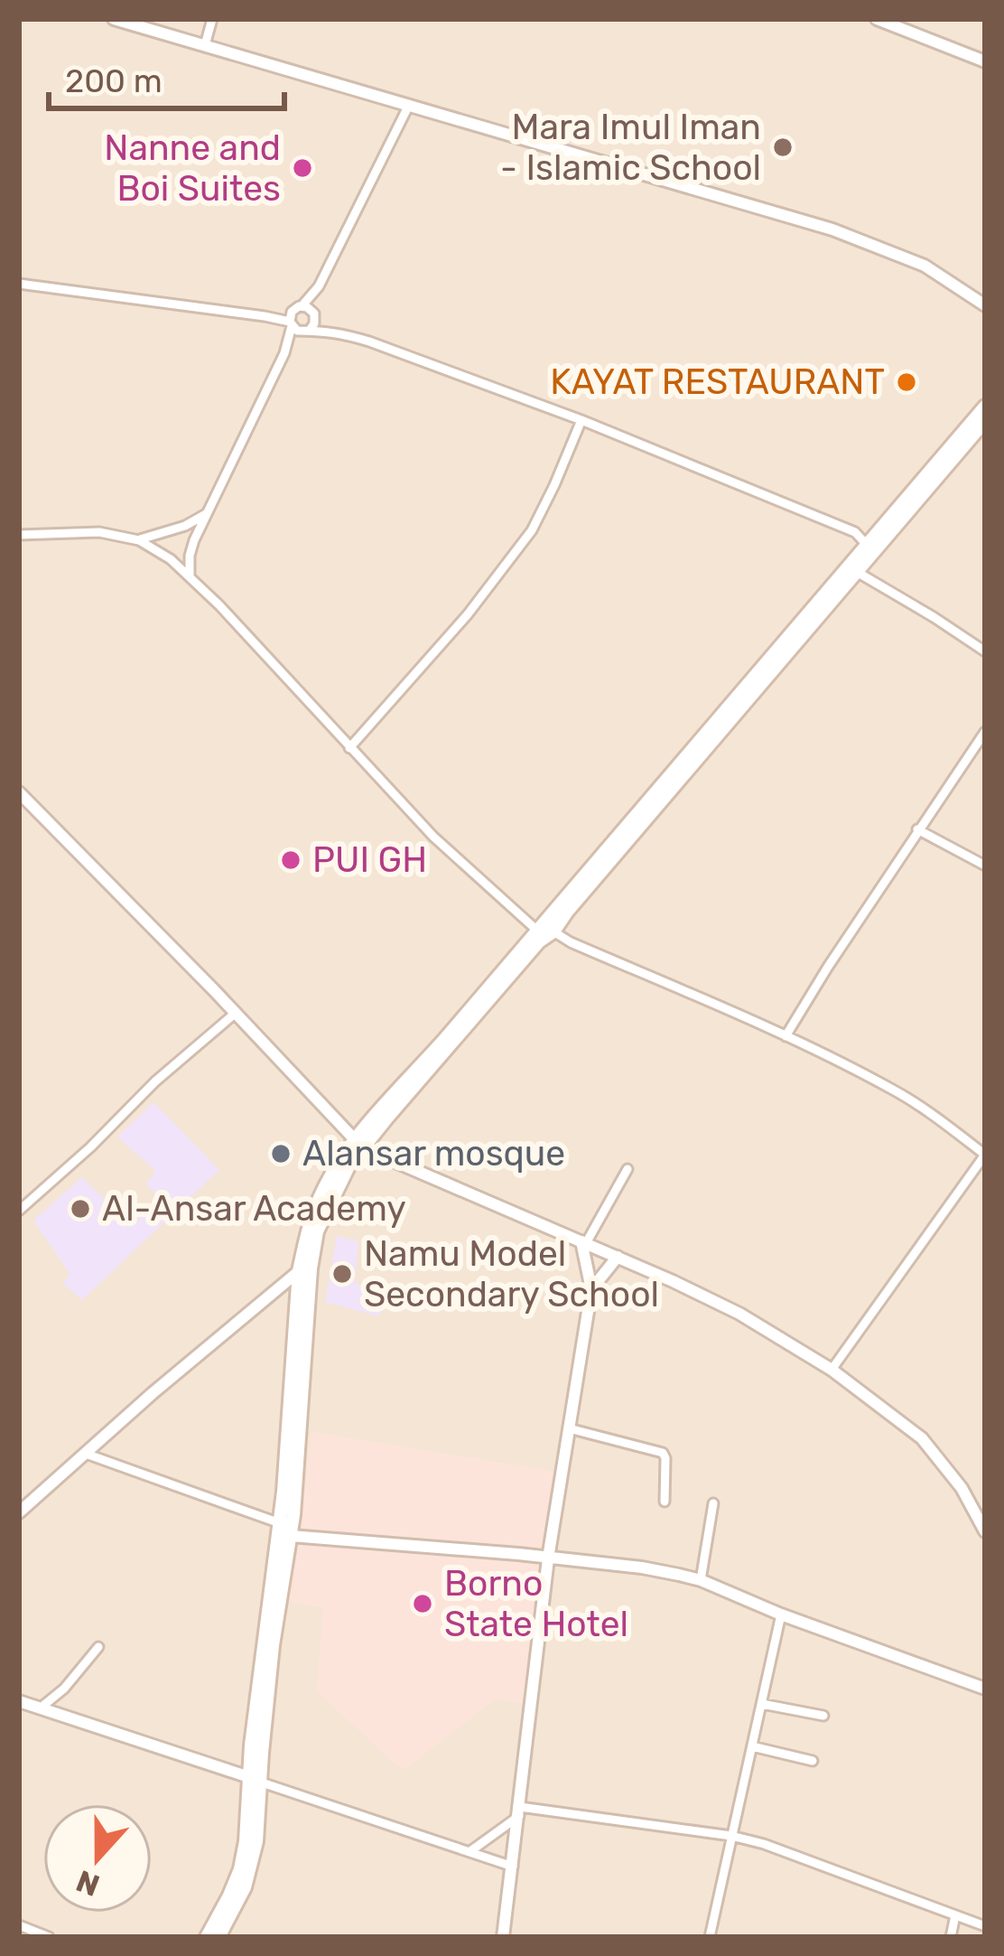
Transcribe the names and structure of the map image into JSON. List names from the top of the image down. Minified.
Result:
{"places":["Mara Imul Iman - Islamic School","Nanne and Boi Suites","KAYAT RESTAURANT","PUI GH","Alansar mosque","Al-Ansar Academy","Namu Model Secondary School","Borno State Hotel"],"scale_bar":"200 m","north":"bottom"}
